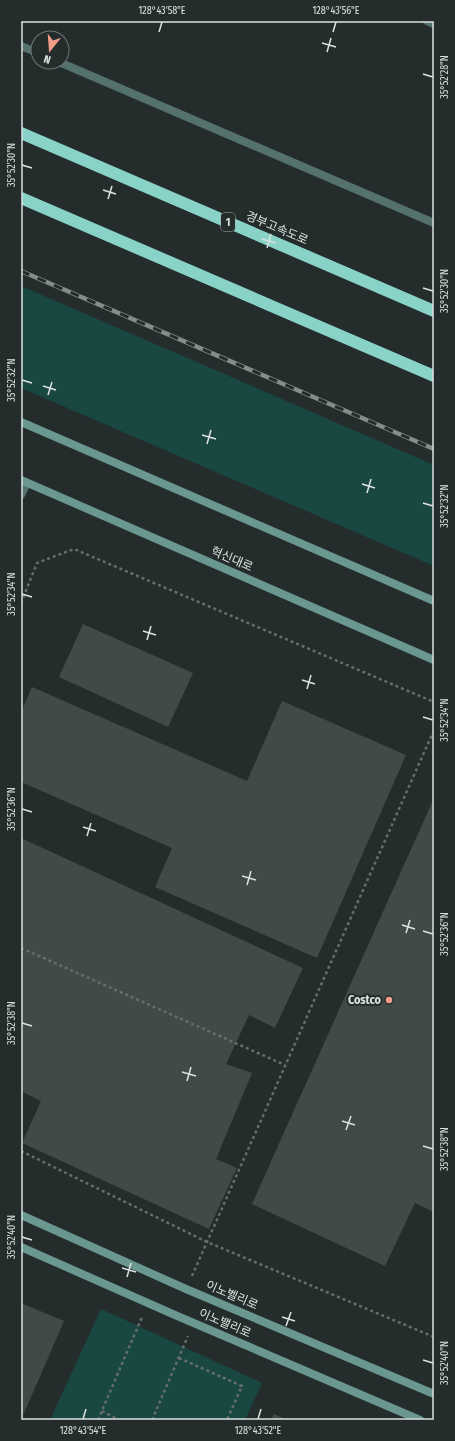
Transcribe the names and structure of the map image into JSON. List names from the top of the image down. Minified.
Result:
{"streets":{"highway":["1","경부고속도로"],"main road":["혁신대로","이노벨리로","이노밸리로"]},"places":["Costco"],"north":"bottom","coordinates":["128°43'58\"E","128°43'56\"E","35°52'28\"N","35°52'30\"N","35°52'32\"N","35°52'34\"N","35°52'36\"N","35°52'38\"N","35°52'40\"N","128°43'54\"E","128°43'52\"E"]}
